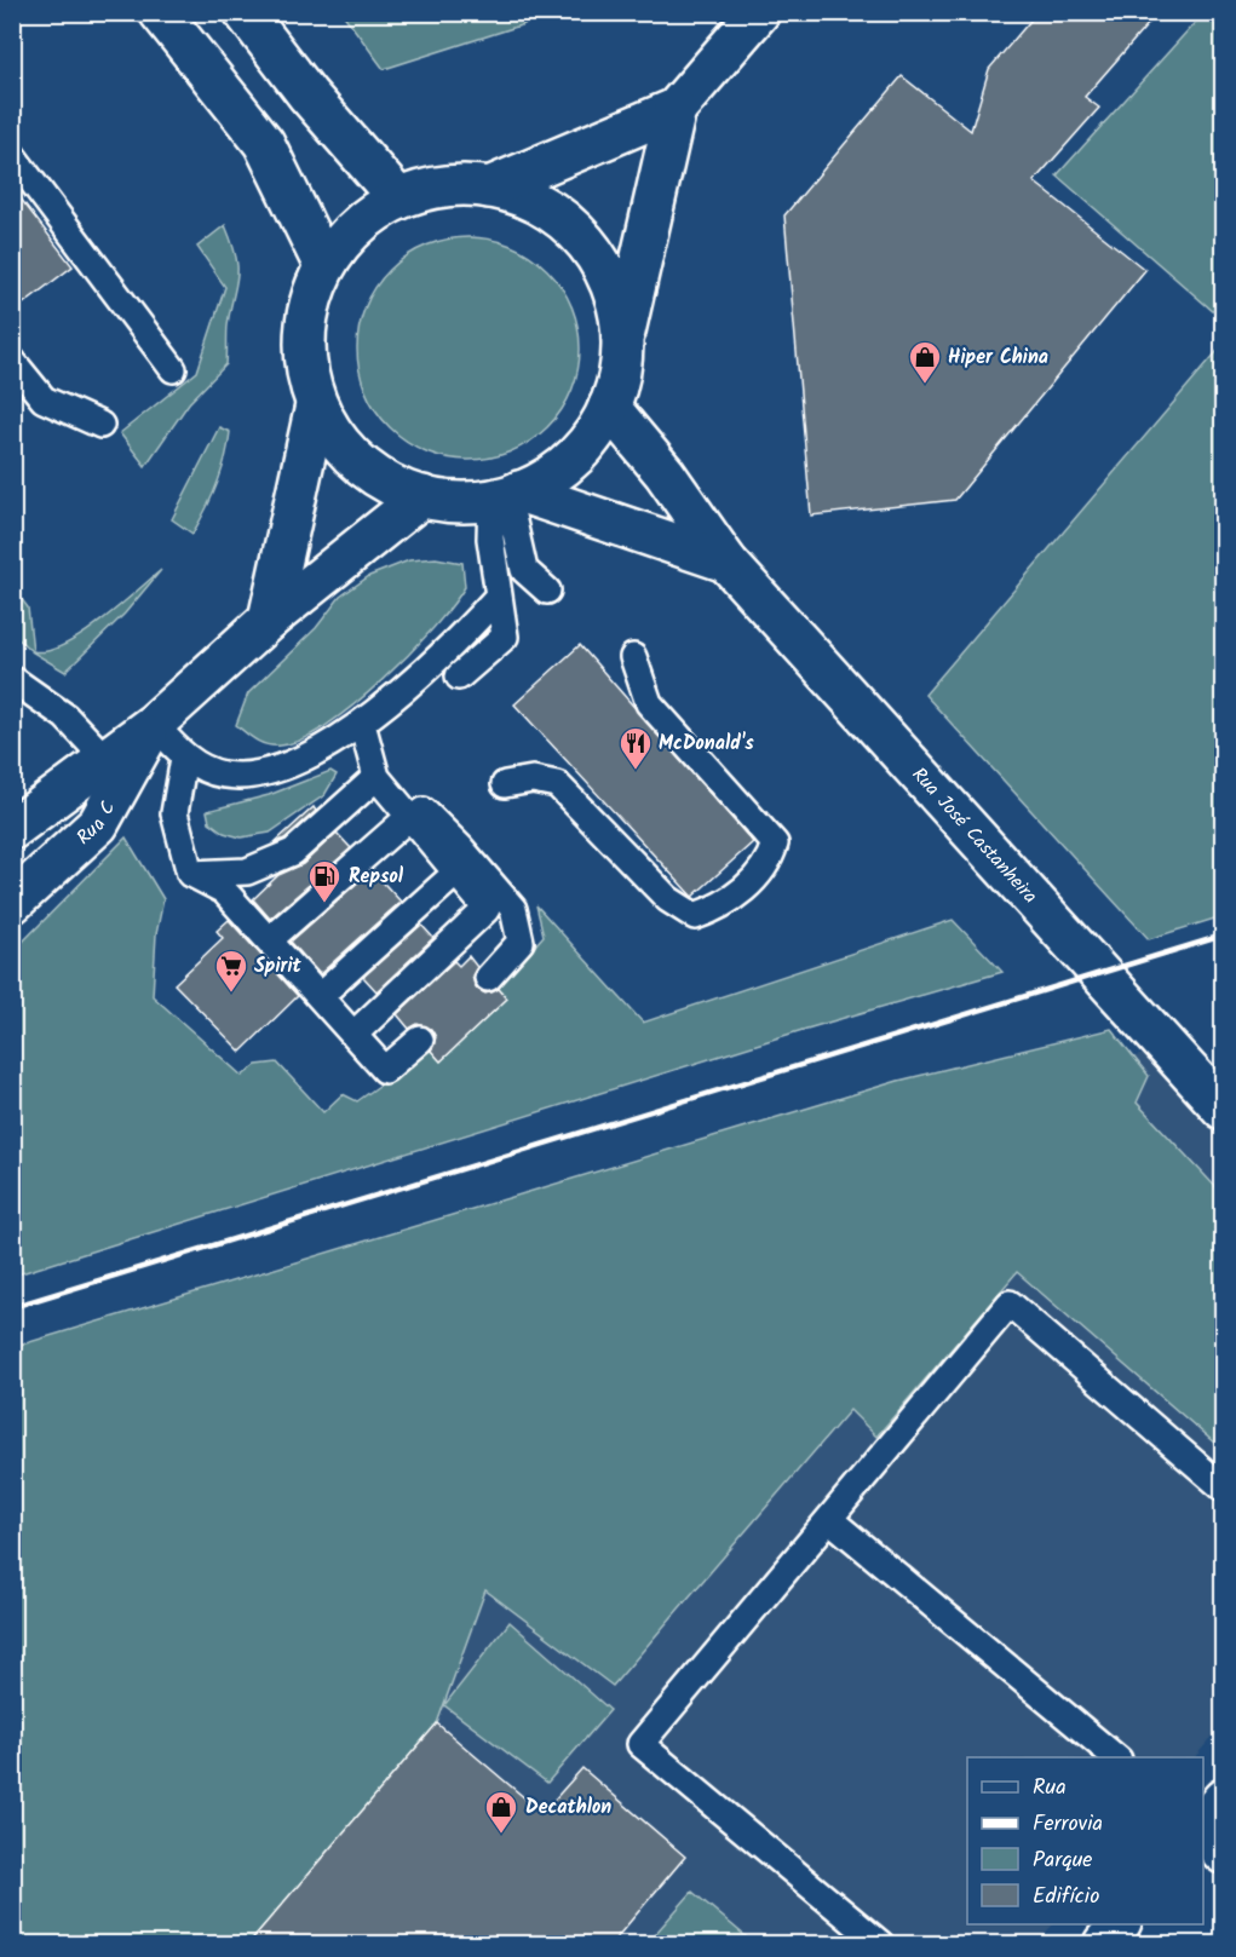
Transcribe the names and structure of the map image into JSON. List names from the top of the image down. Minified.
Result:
{"streets":{"main road":["Rua C","Rua José Castanheira"]},"places":{"shop":["Hiper China","Decathlon"],"restaurant":["McDonald's"],"fuel station":["Repsol"],"supermarket":["Spirit"]},"legend":["Rua","Ferrovia","Parque","Edifício"]}
